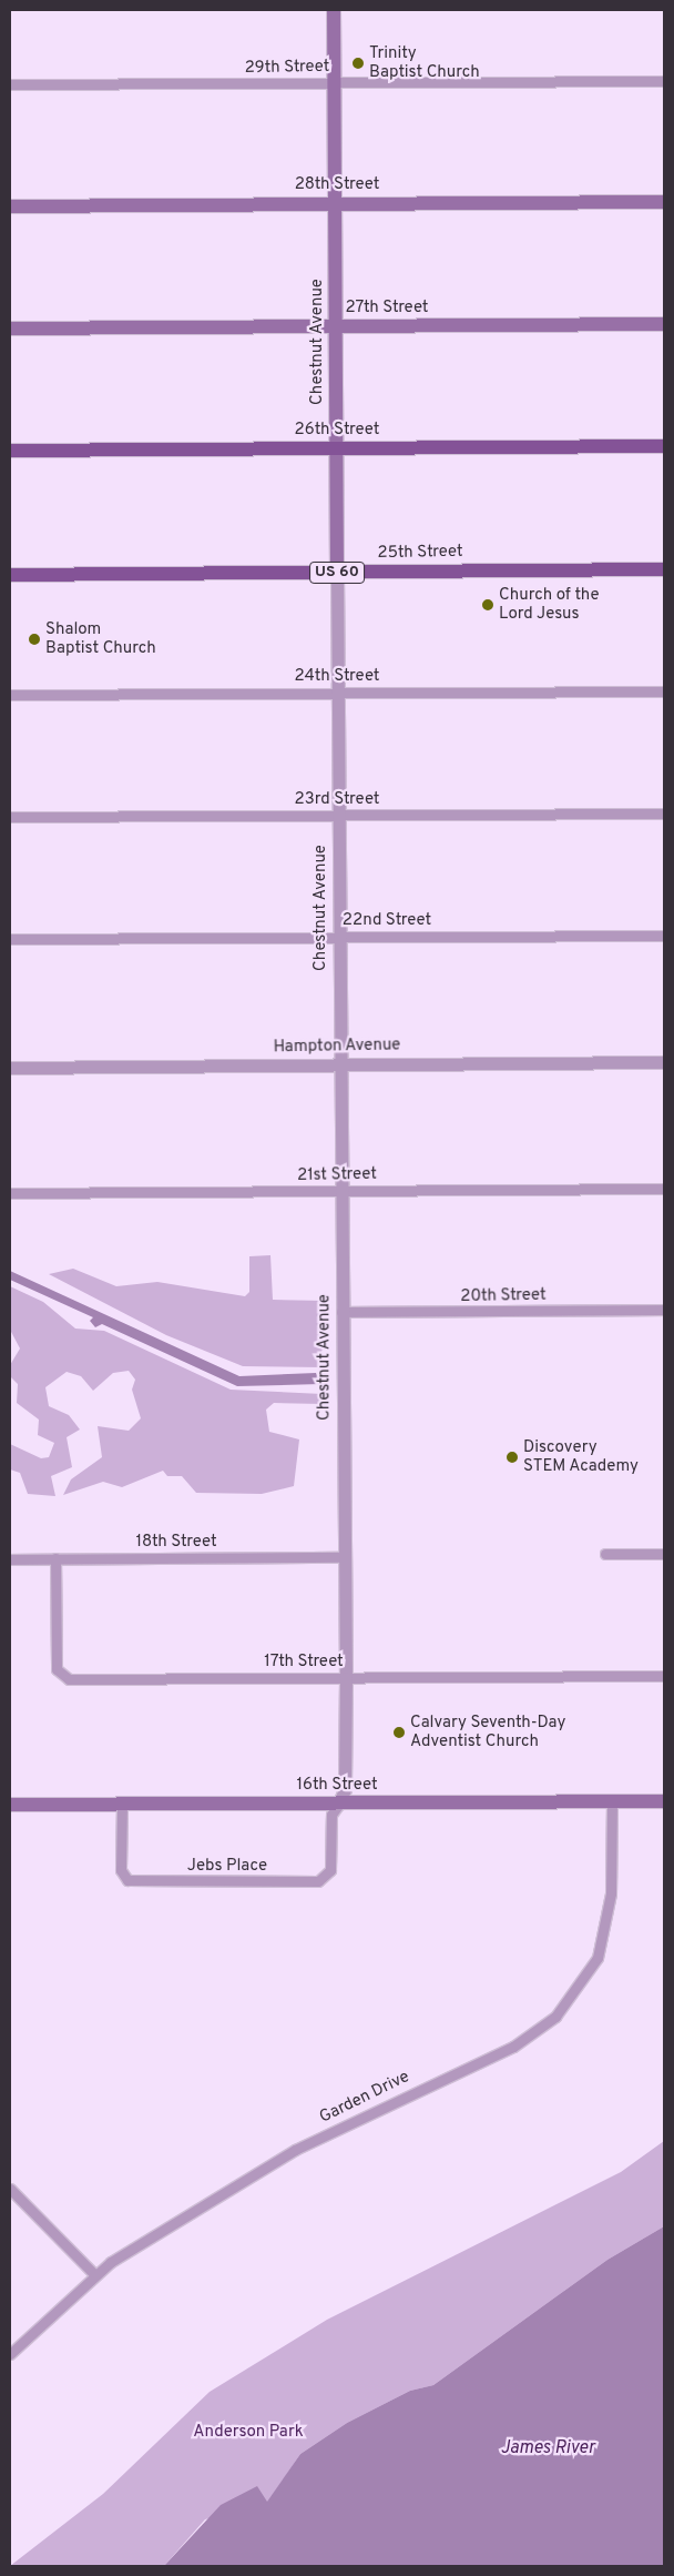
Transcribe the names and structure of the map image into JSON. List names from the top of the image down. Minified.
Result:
{"streets":{"main road":["28th Street","27th Street","Chestnut Avenue","26th Street","25th Street","US 60","16th Street"],"street":["29th Street","24th Street","23rd Street","22nd Street","Hampton Avenue","21st Street","20th Street","18th Street","17th Street","Jebs Place","Garden Drive"]},"crossings":[["29th Street","Chestnut Avenue"],["28th Street","Chestnut Avenue"],["27th Street","Chestnut Avenue"],["Chestnut Avenue","26th Street"],["Chestnut Avenue","25th Street"],["Chestnut Avenue","24th Street"],["Chestnut Avenue","23rd Street"],["Chestnut Avenue","22nd Street"],["Chestnut Avenue","Hampton Avenue"],["Chestnut Avenue","21st Street"],["Chestnut Avenue","20th Street"],["Chestnut Avenue","18th Street"],["Chestnut Avenue","17th Street"],["Chestnut Avenue","16th Street"],["Chestnut Avenue","Jebs Place"],["18th Street","17th Street"],["16th Street","Jebs Place"],["16th Street","Garden Drive"]],"water":["James River"],"parks":["Anderson Park"],"places":["Trinity Baptist Church","Church of the Lord Jesus","Shalom Baptist Church","Discovery STEM Academy","Calvary Seventh-Day Adventist Church"]}
